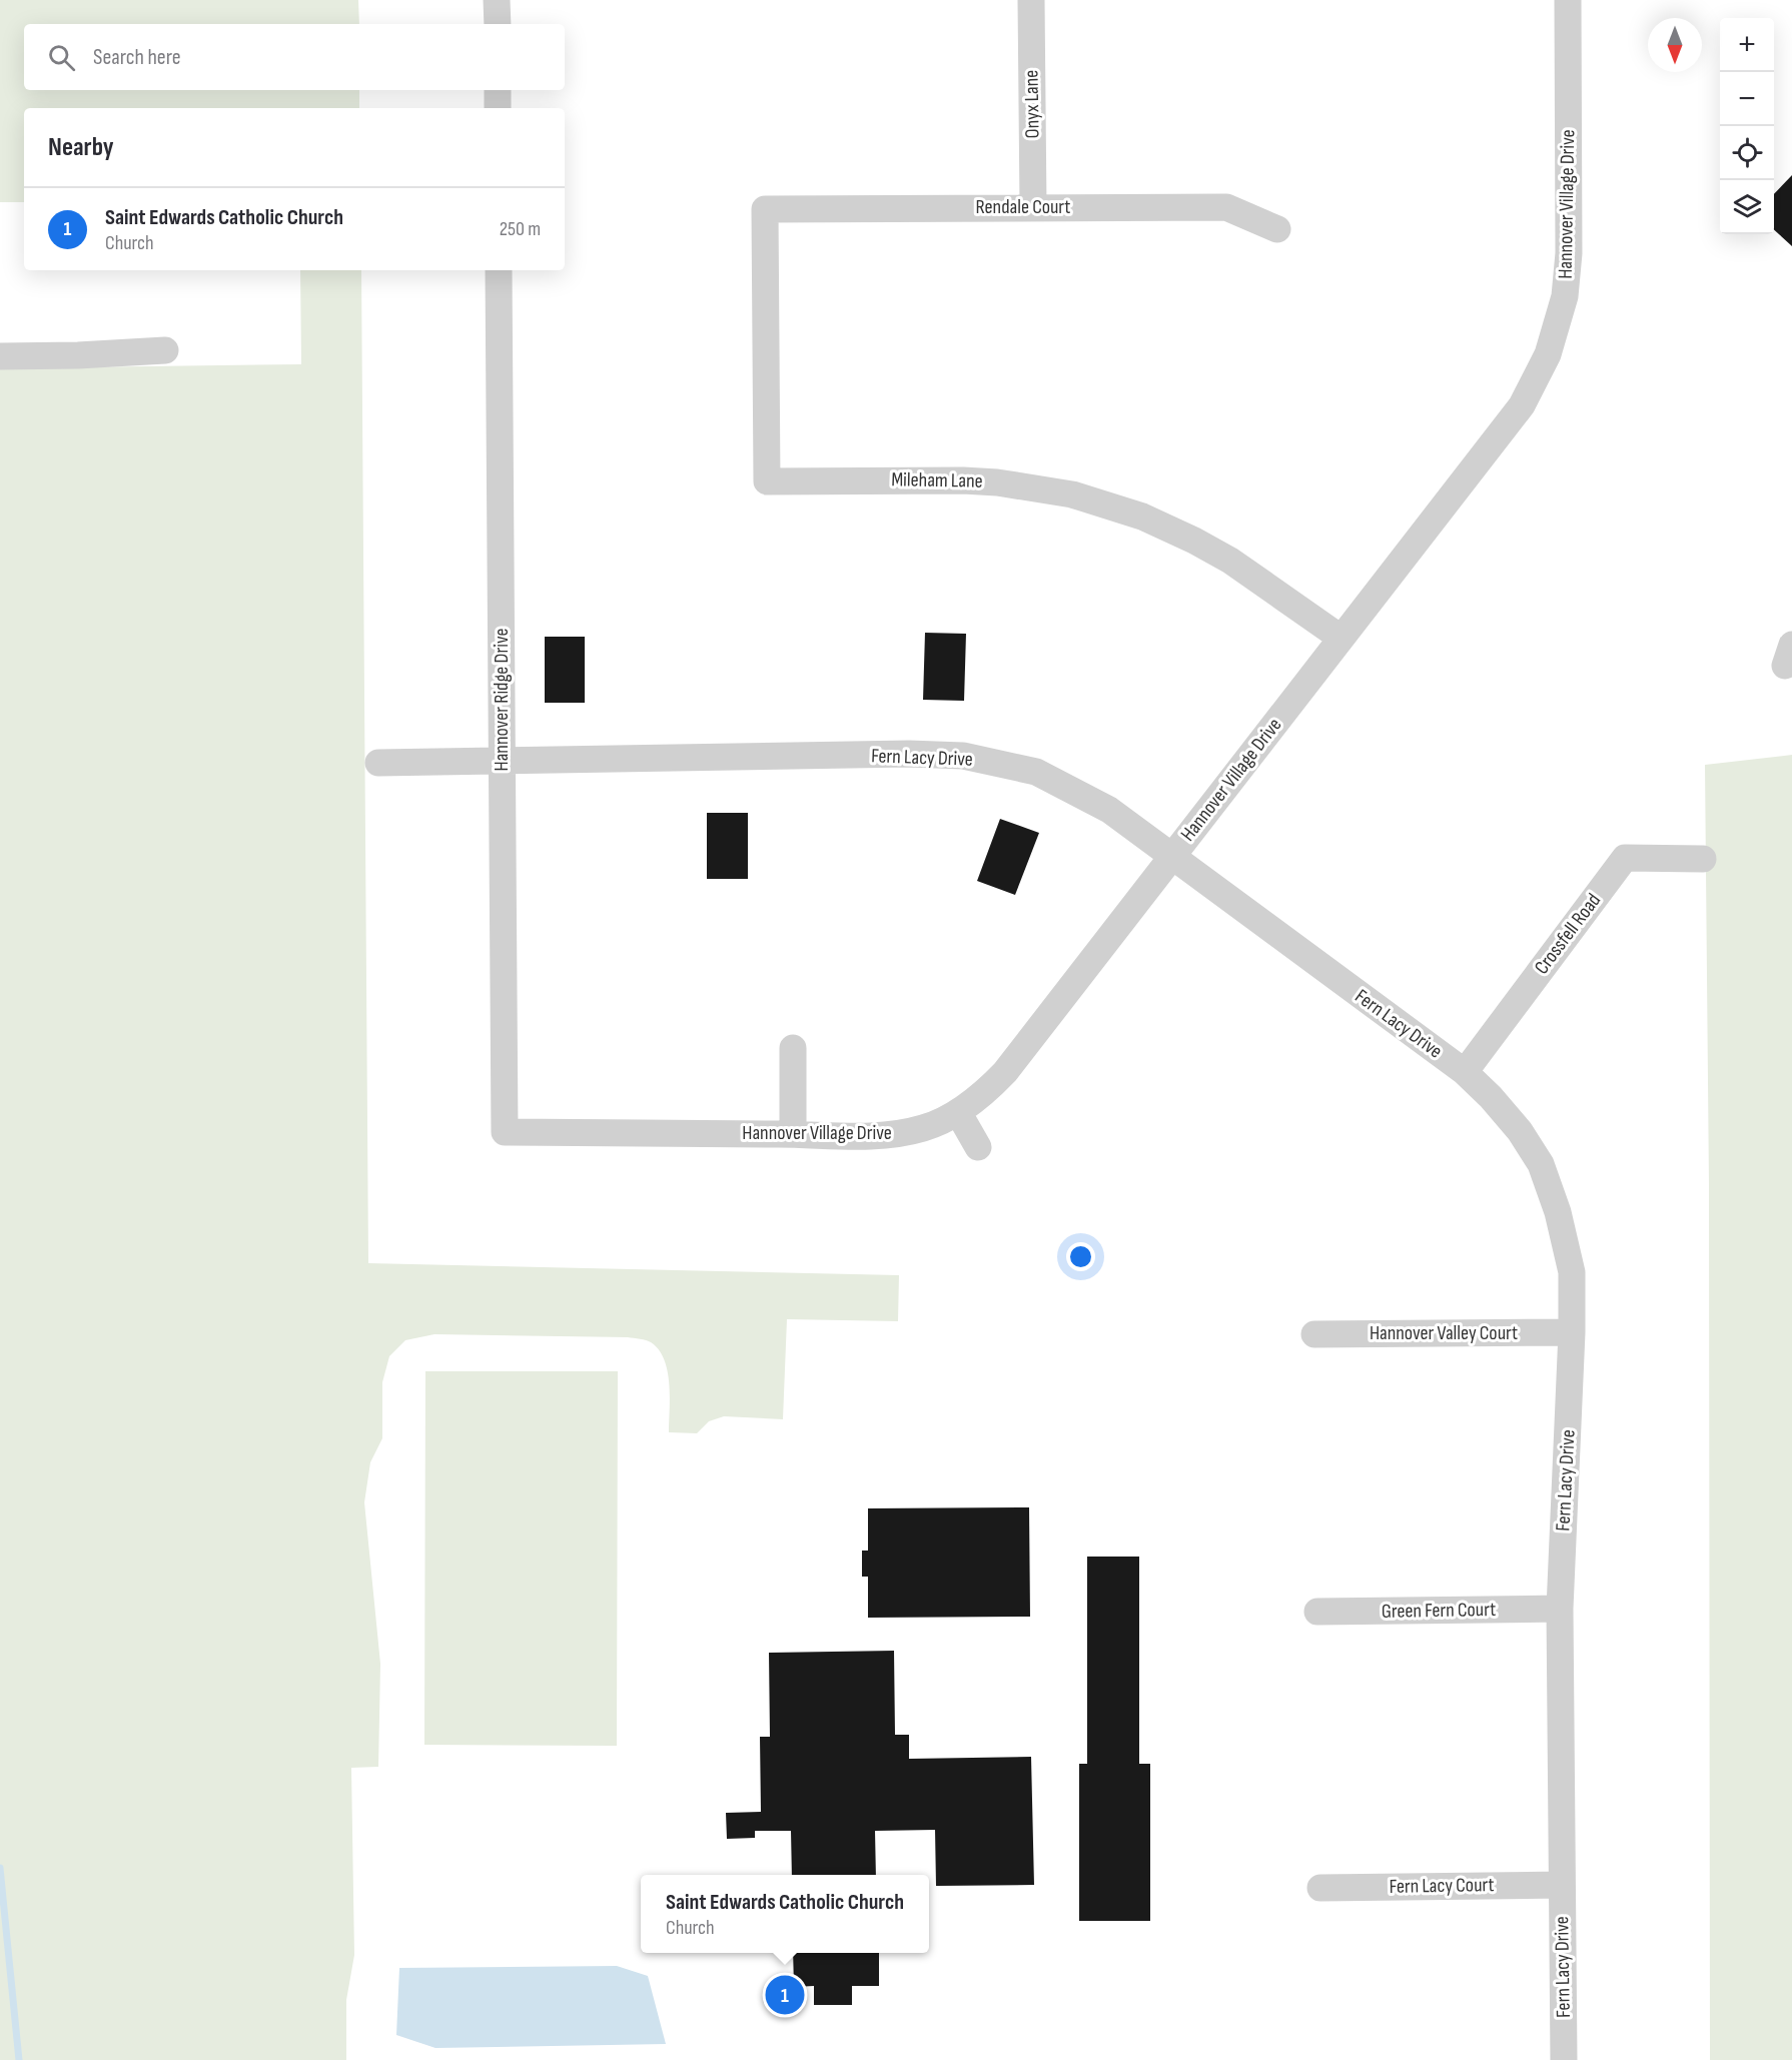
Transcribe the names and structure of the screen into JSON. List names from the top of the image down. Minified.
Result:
{"streets":{"street":["Onyx Lane","Hannover Village Drive","Rendale Court","Mileham Lane","Hannover Ridge Drive","Fern Lacy Drive","Crossfell Road","Hannover Valley Court","Green Fern Court","Fern Lacy Court"]},"crossings":[["Onyx Lane","Rendale Court"],["Hannover Village Drive","Mileham Lane"],["Hannover Village Drive","Hannover Ridge Drive"],["Hannover Village Drive","Fern Lacy Drive"],["Rendale Court","Mileham Lane"],["Hannover Ridge Drive","Fern Lacy Drive"],["Fern Lacy Drive","Crossfell Road"],["Fern Lacy Drive","Hannover Valley Court"],["Fern Lacy Drive","Green Fern Court"],["Fern Lacy Drive","Fern Lacy Court"]],"north":"bottom","page":{"map_buttons":["+","−"],"search":"Search here","heading":"Nearby","list":[{"mark":"1","name":"Saint Edwards Catholic Church","note":"Church","value":"250 m"}],"popup":["Saint Edwards Catholic Church","Church"],"pins":"1"}}
